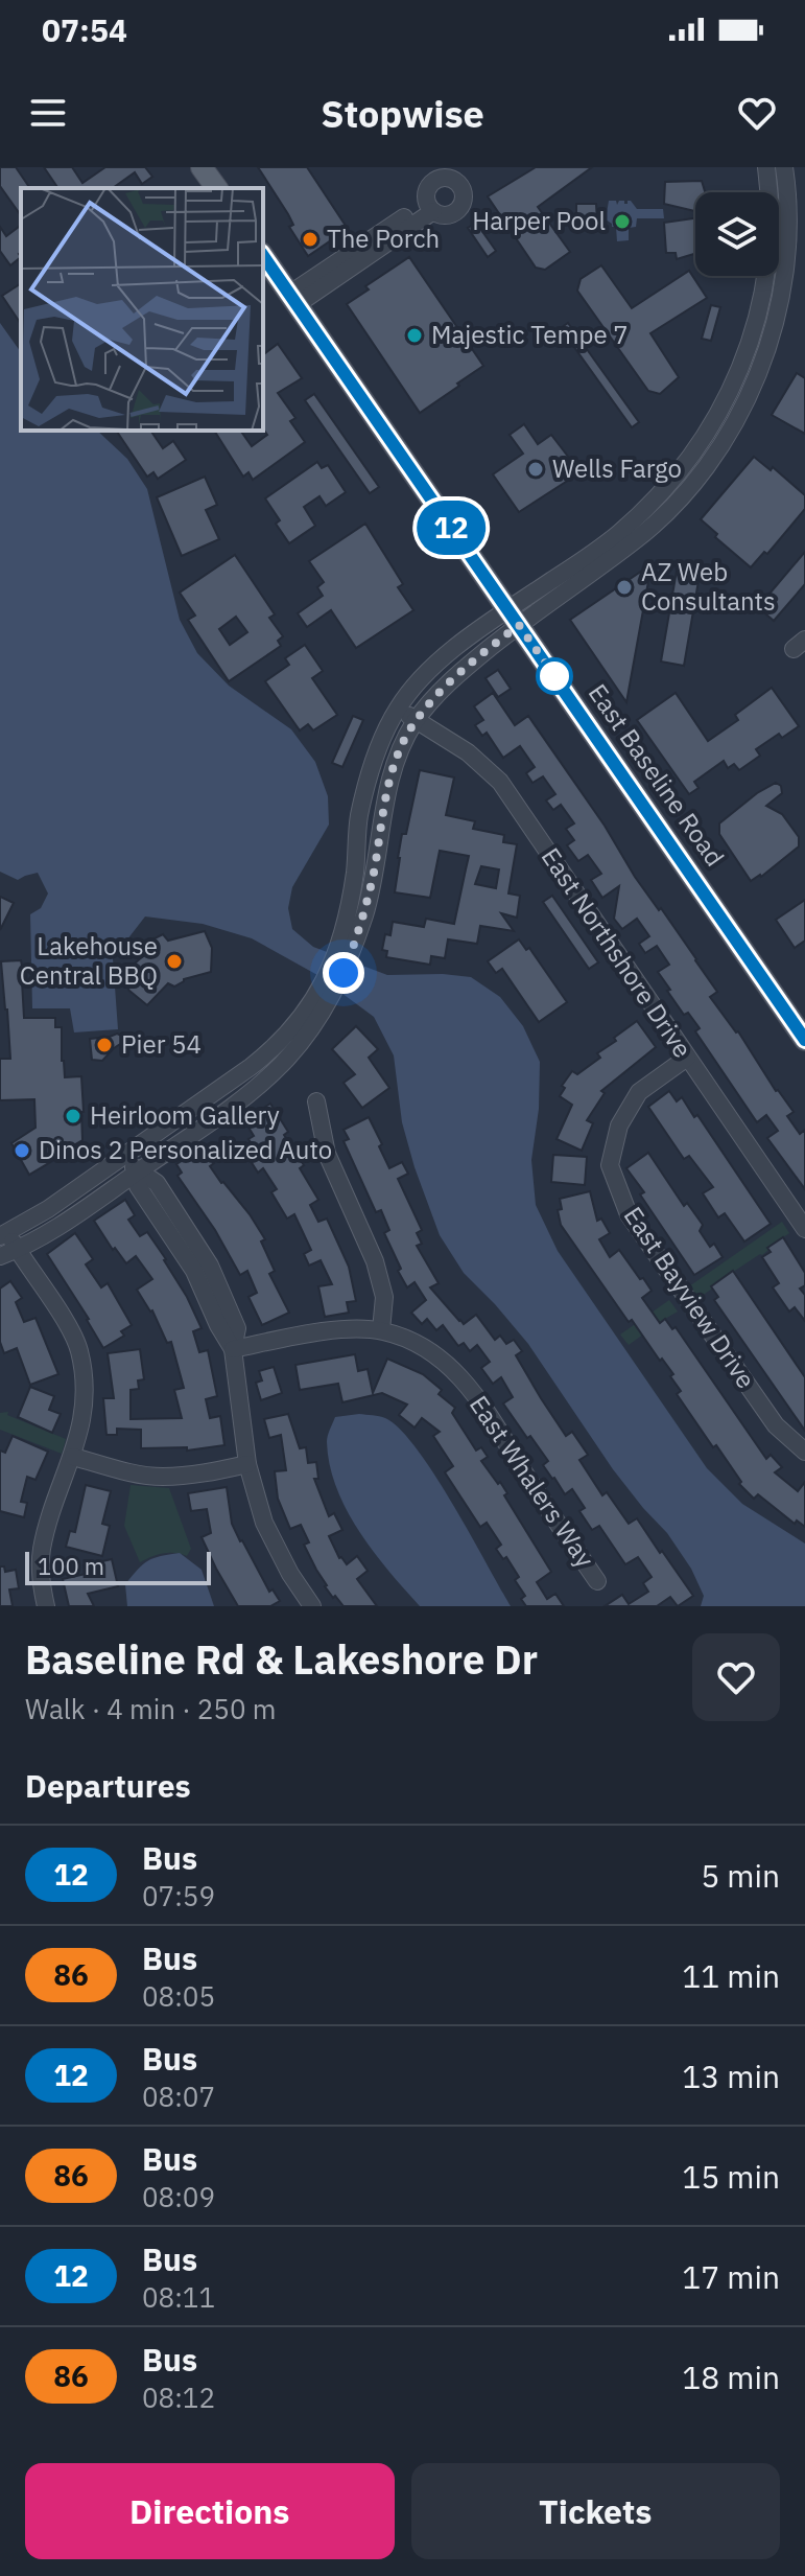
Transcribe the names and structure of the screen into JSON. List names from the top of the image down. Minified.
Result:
{"streets":{"main road":["East Baseline Road"],"street":["East Northshore Drive","East Bayview Drive","East Whalers Way"]},"crossings":[["East Northshore Drive","East Bayview Drive"]],"places":["Harper Pool","The Porch","Majestic Tempe 7","Wells Fargo","AZ Web Consultants","Lakehouse Central BBQ","Pier 54","Heirloom Gallery","Dinos 2 Personalized Auto"],"lines":["bus line 12"],"scale_bar":"100 m","page":{"status":"07:54","header":"Stopwise","on_map":"12","scale":"100 m","heading":[["Baseline Rd & Lakeshore Dr","Walk · 4 min · 250 m"],"Departures"],"list":[{"mark":"12","name":"Bus","note":"07:59","value":"5 min"},{"mark":"86","name":"Bus","note":"08:05","value":"11 min"},{"mark":"12","name":"Bus","note":"08:07","value":"13 min"},{"mark":"86","name":"Bus","note":"08:09","value":"15 min"},{"mark":"12","name":"Bus","note":"08:11","value":"17 min"},{"mark":"86","name":"Bus","note":"08:12","value":"18 min"}],"buttons":["Directions","Tickets"]}}
